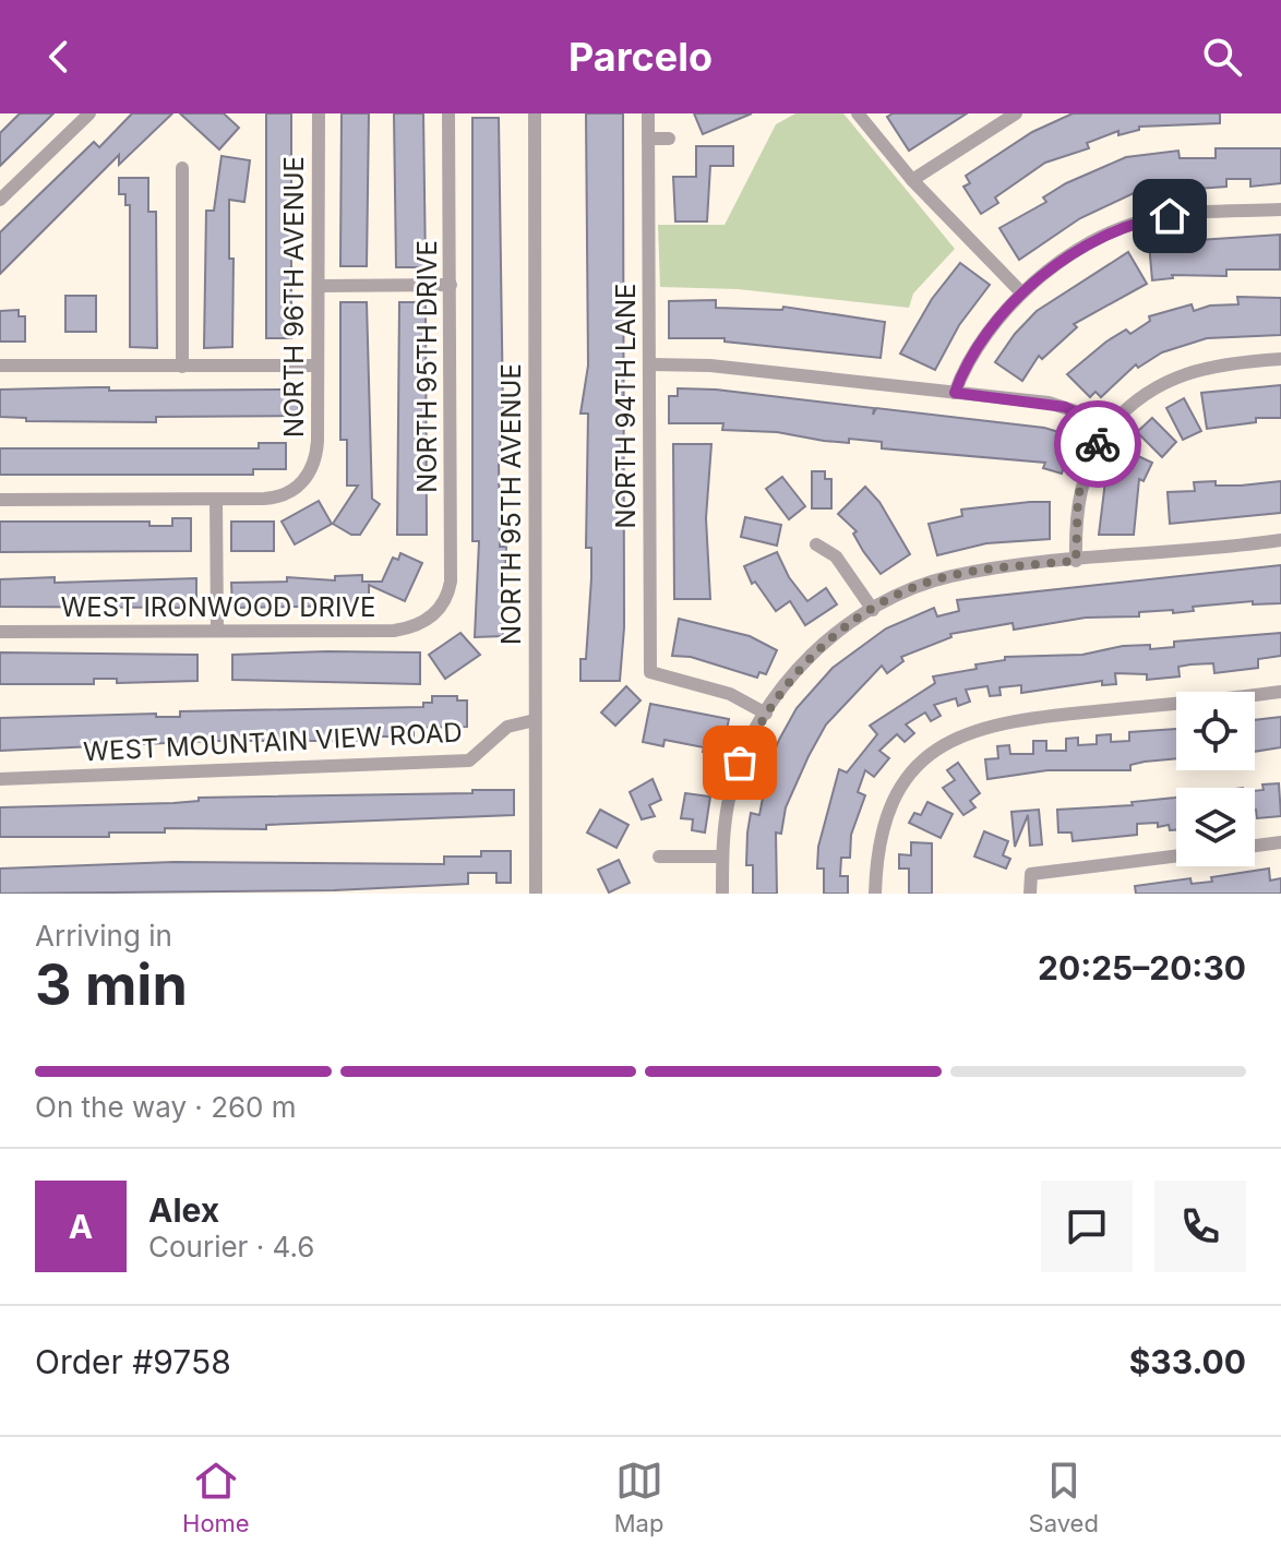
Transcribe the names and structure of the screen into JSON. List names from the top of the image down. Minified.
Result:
{"streets":{"street":["NORTH 96TH AVENUE","NORTH 95TH DRIVE","NORTH 94TH LANE","NORTH 95TH AVENUE","WEST IRONWOOD DRIVE","WEST MOUNTAIN VIEW ROAD"]},"crossings":[["NORTH 95TH DRIVE","WEST IRONWOOD DRIVE"],["NORTH 95TH AVENUE","WEST MOUNTAIN VIEW ROAD"]],"page":{"header":"Parcelo","heading":["3 min","Arriving in","20:25–20:30"],"panel":["Alex","Courier · 4.6","Order #9758","$33.00"],"bar":"On the way · 260 m","round":"A","tabs":["Home","Map","Saved"]}}
